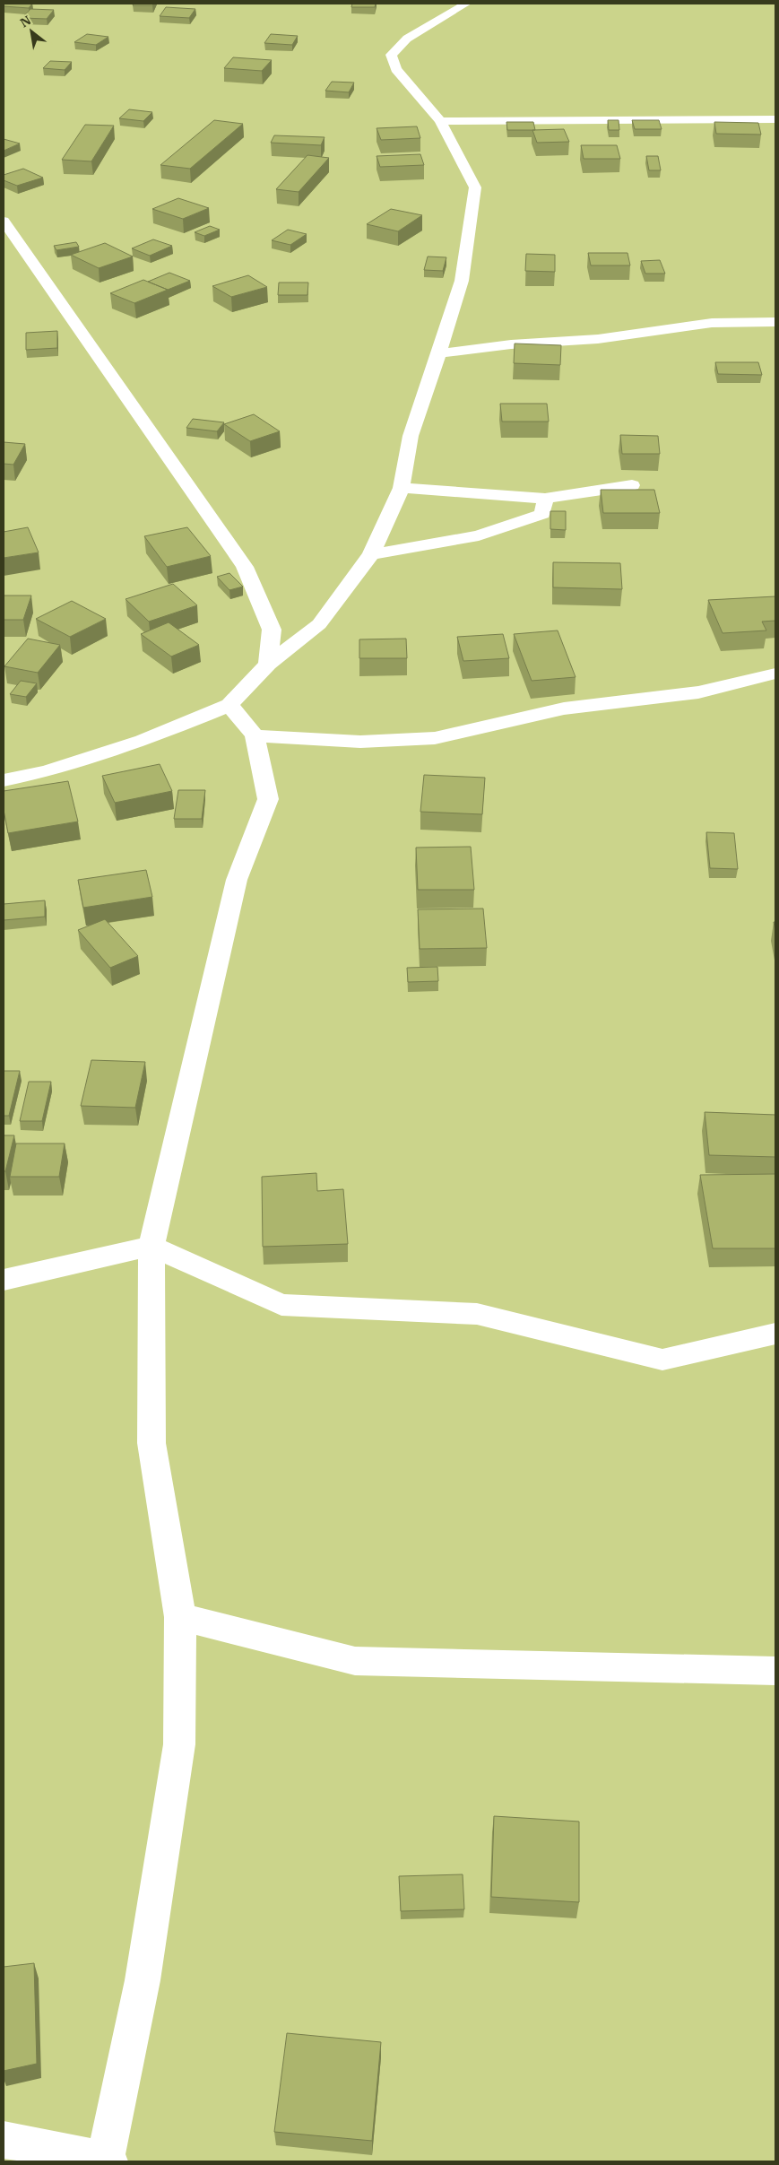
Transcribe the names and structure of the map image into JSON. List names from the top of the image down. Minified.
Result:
{"north":"top left"}
